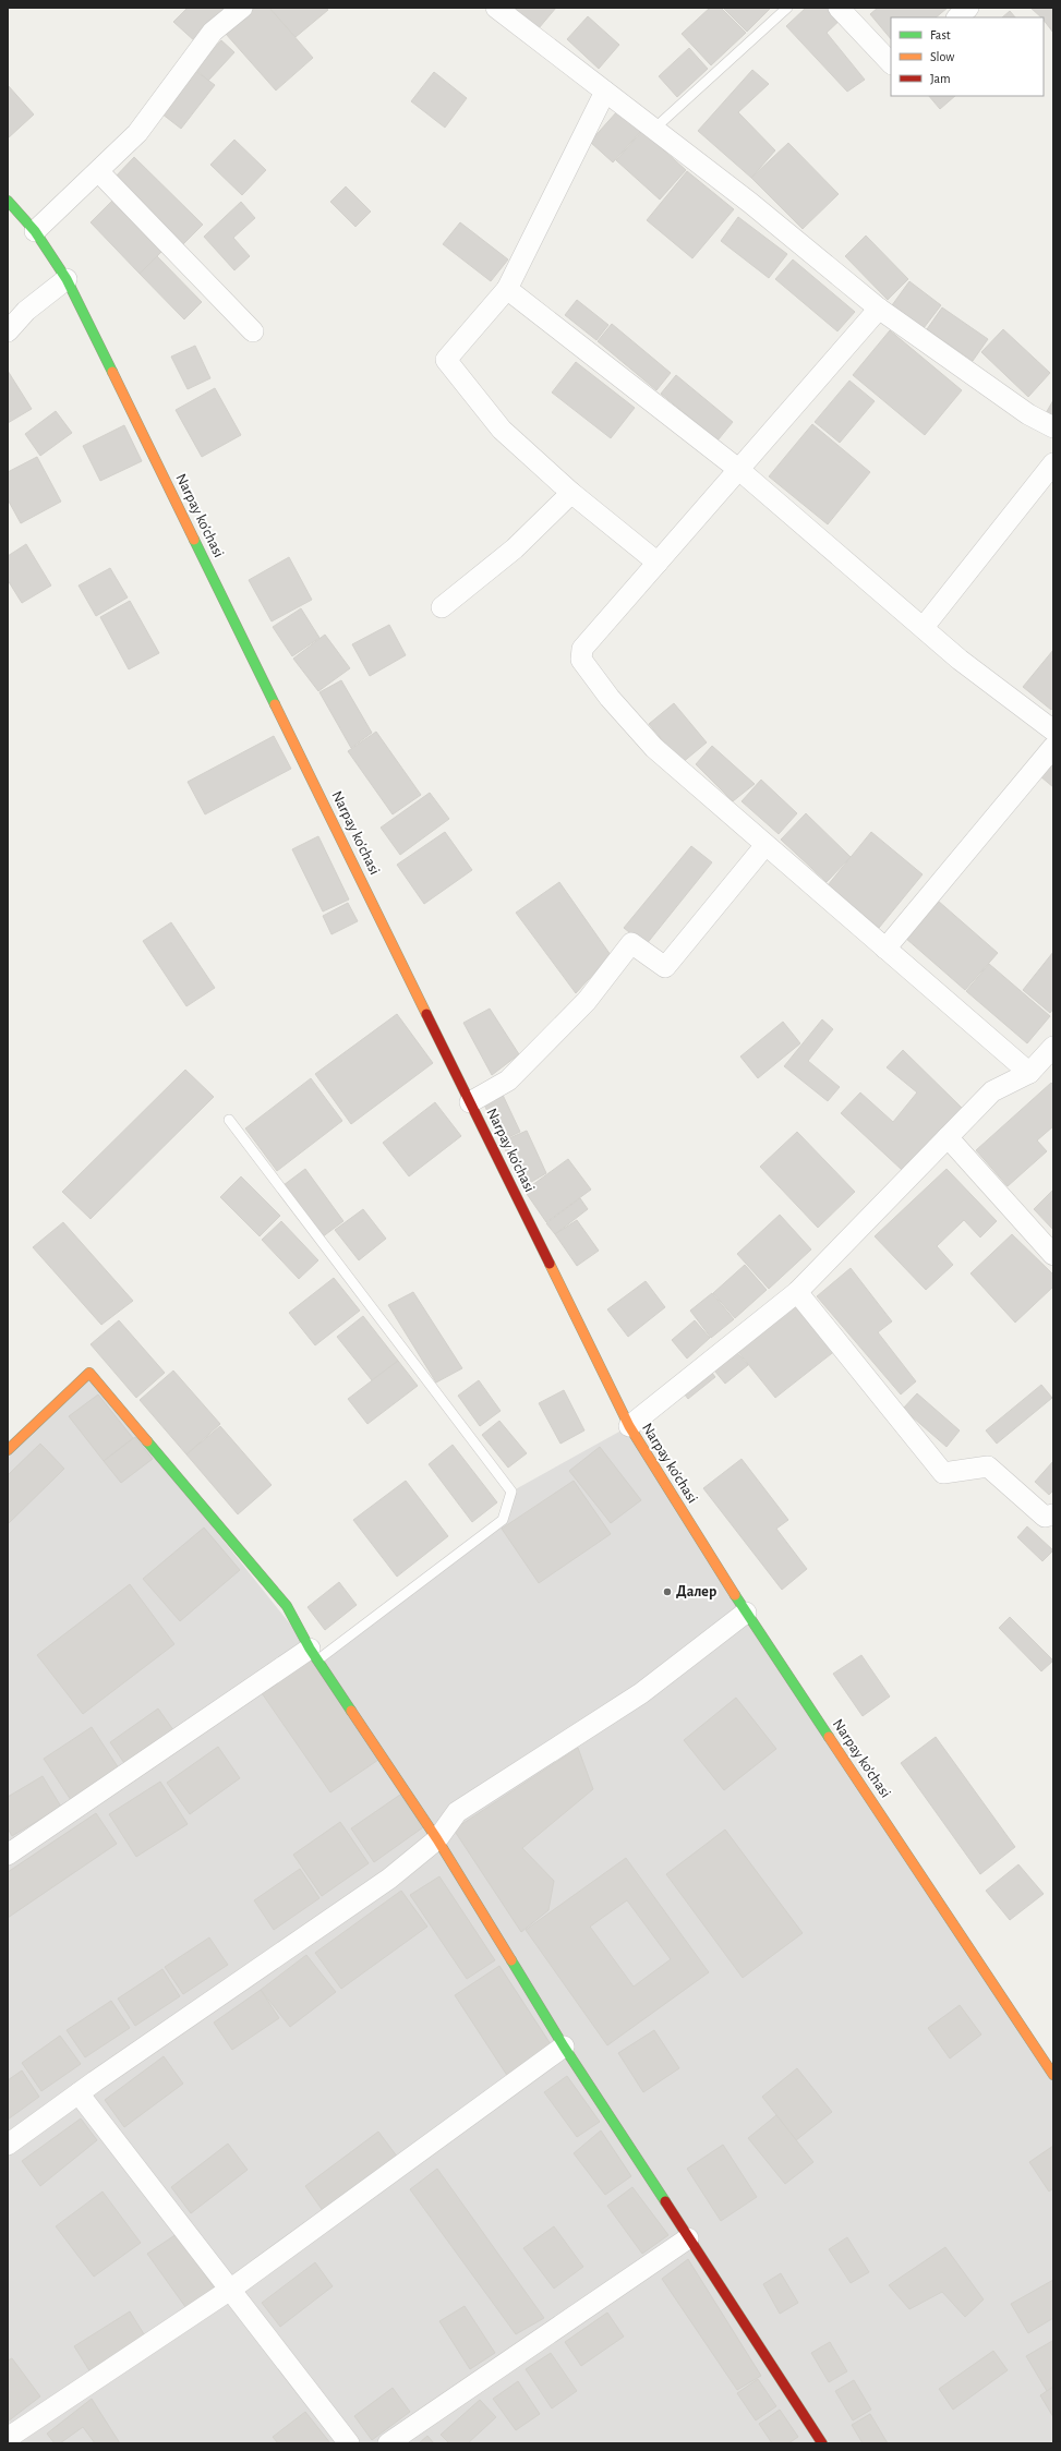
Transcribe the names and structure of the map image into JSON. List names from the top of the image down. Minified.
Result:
{"streets":{"main road":["Narpay ko'chasi"]},"places":["Далер"],"legend":["Fast","Slow","Jam"]}
